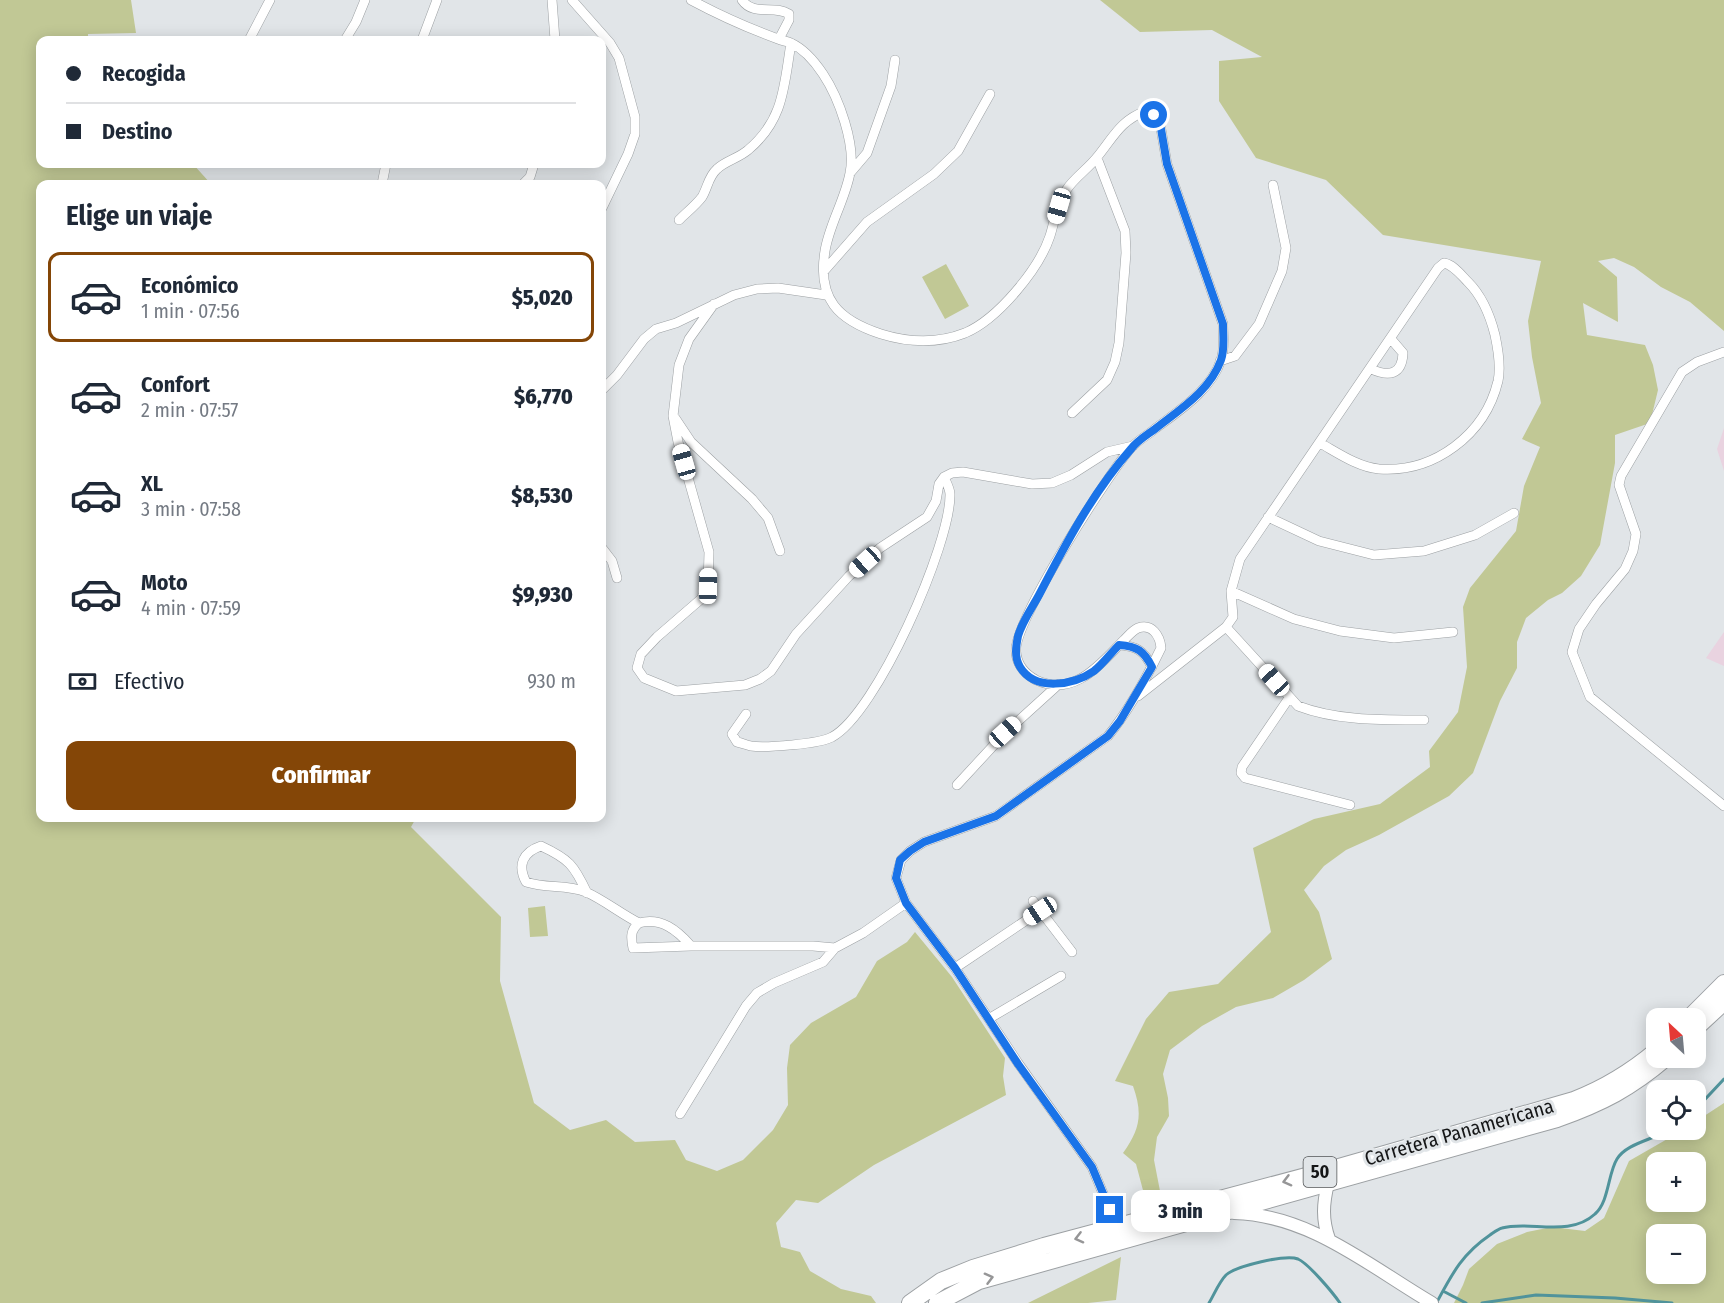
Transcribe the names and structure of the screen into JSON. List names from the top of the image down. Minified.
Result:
{"streets":{"highway":["Carretera Panamericana","50"]},"north":"top left","page":{"banner":["Recogida","Destino"],"heading":"Elige un viaje","list":[{"name":"Económico","note":"1 min · 07:56","value":"$5,020"},{"name":"Confort","note":"2 min · 07:57","value":"$6,770"},{"name":"XL","note":"3 min · 07:58","value":"$8,530"},{"name":"Moto","note":"4 min · 07:59","value":"$9,930"}],"pay":["Efectivo","930 m"],"buttons":"Confirmar","map_buttons":["+","−"],"bubble":"3 min"}}
